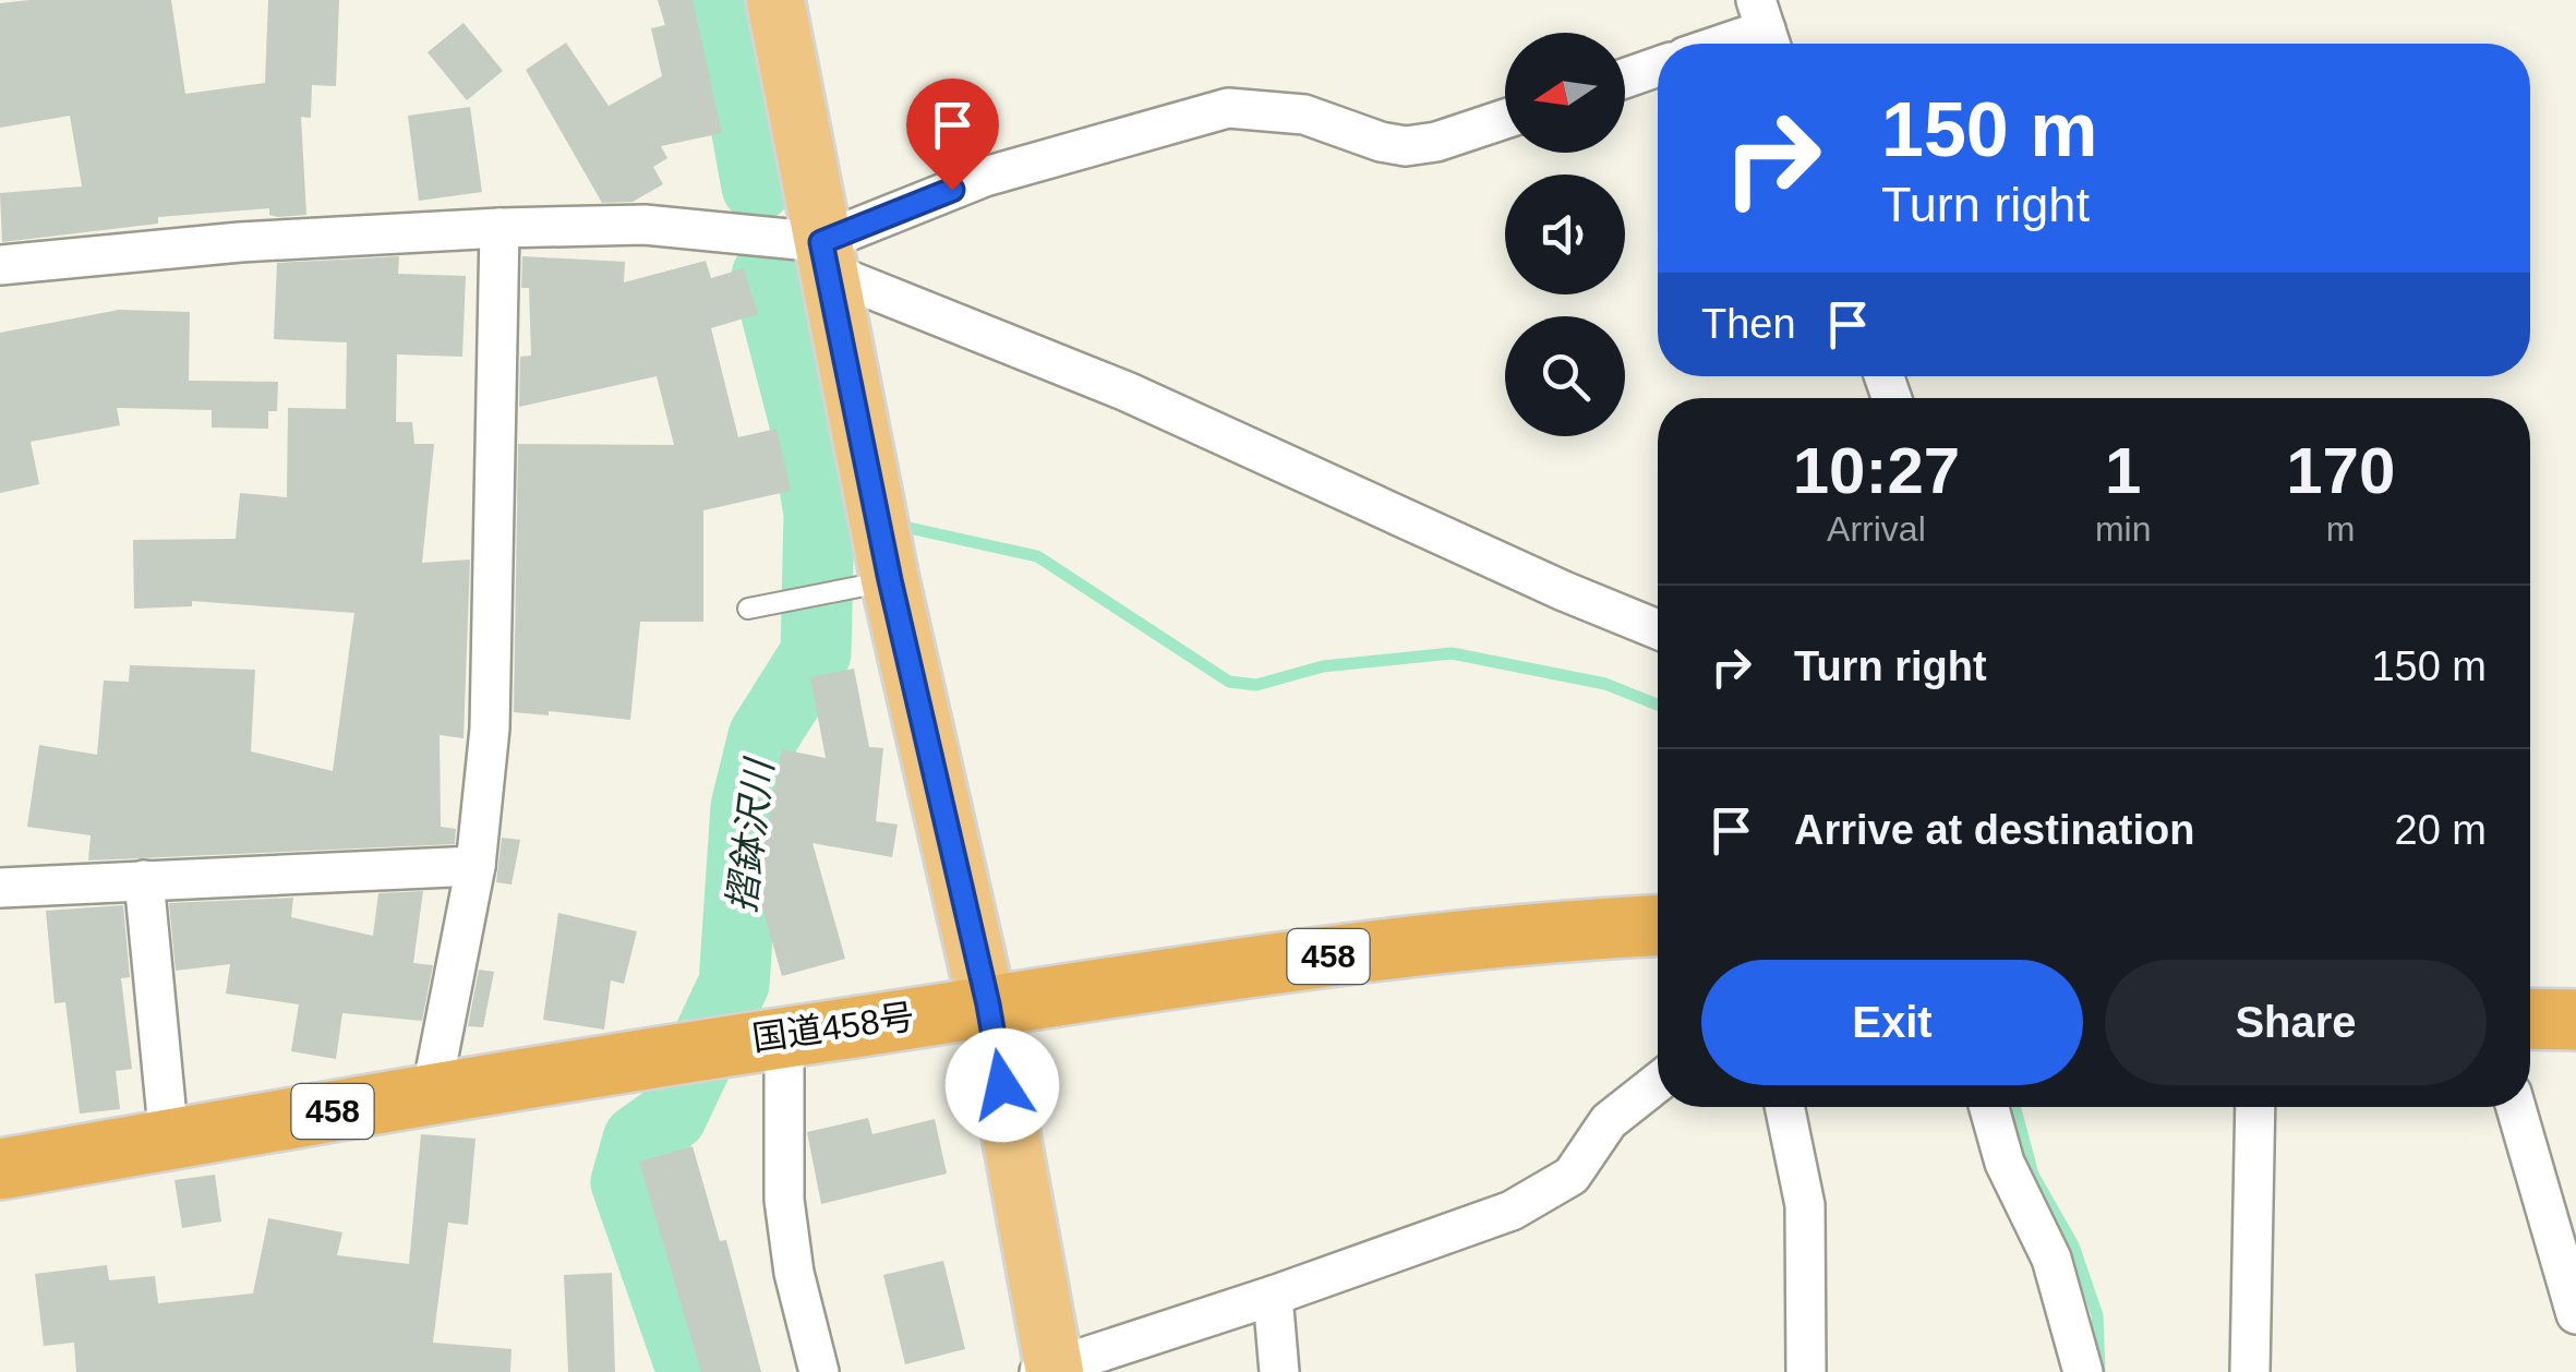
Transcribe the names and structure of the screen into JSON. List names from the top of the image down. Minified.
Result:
{"streets":{"highway":["458","国道458号"]},"water":["摺鉢沢川"],"north":"left","page":{"turn":["150 m","Turn right"],"then":"Then","eta":["10:27","Arrival","1","min","170","m"],"list":[{"name":"Turn right","value":"150 m"},{"name":"Arrive at destination","value":"20 m"}],"buttons":["Exit","Share"]}}
